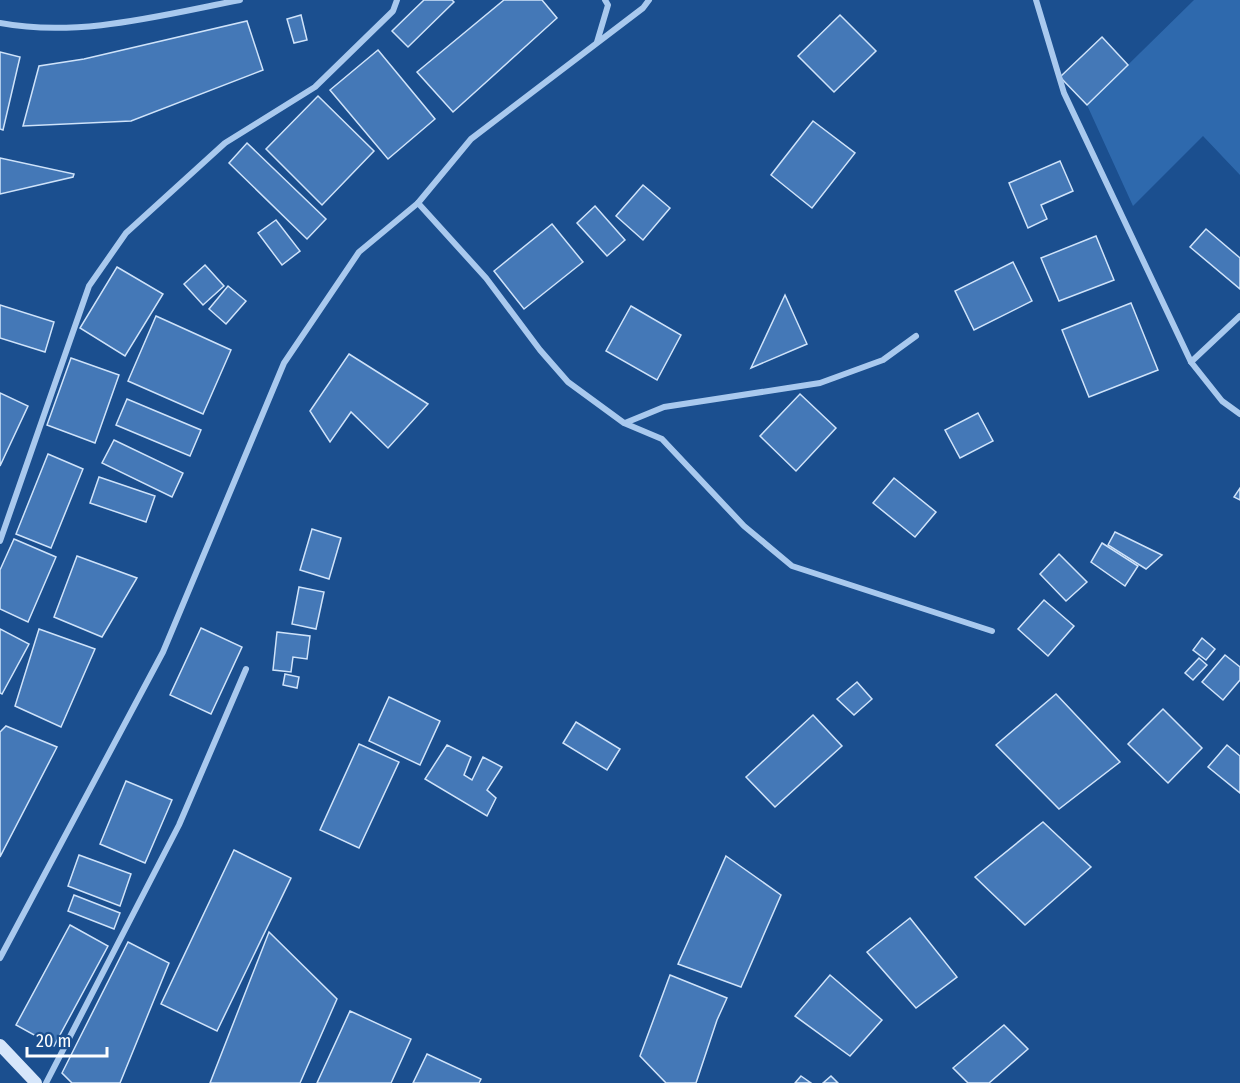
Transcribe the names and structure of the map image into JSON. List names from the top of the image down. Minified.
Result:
{"scale_bar":"20 m"}
